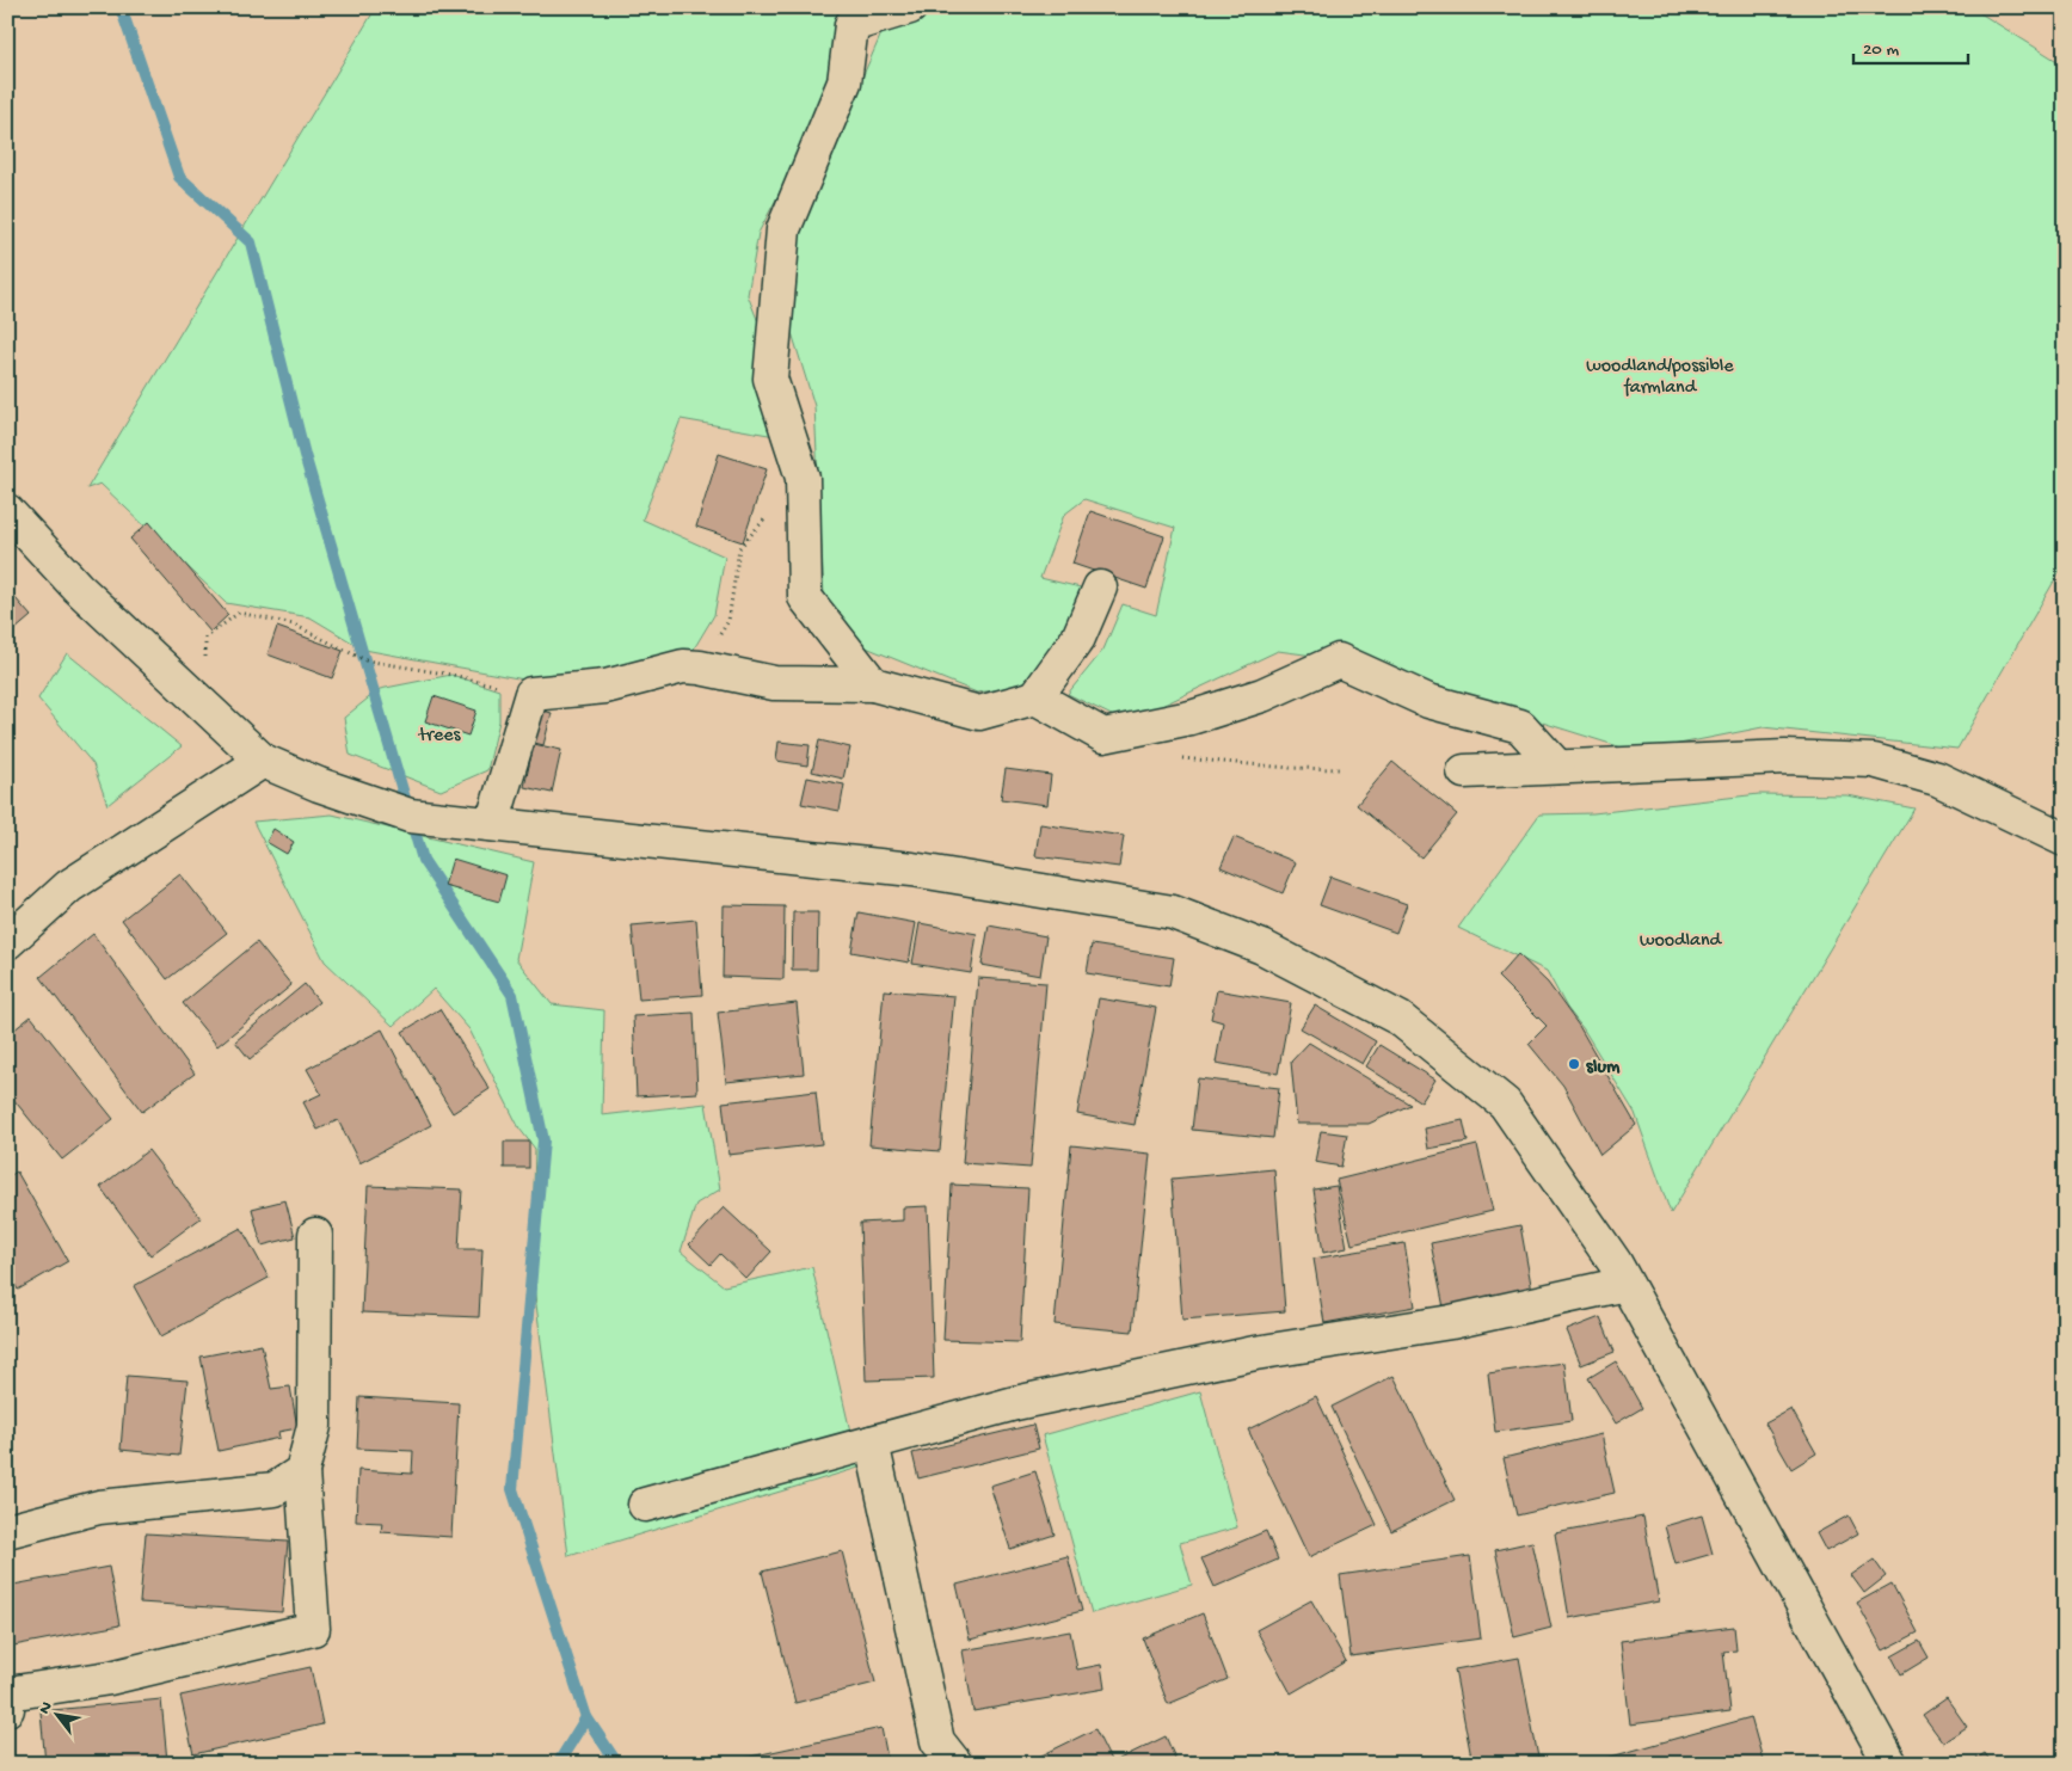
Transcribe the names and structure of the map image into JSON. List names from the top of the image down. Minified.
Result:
{"parks":["woodland/possible farmland","trees","woodland"],"places":["slum"],"scale_bar":"20 m","north":"top left"}
